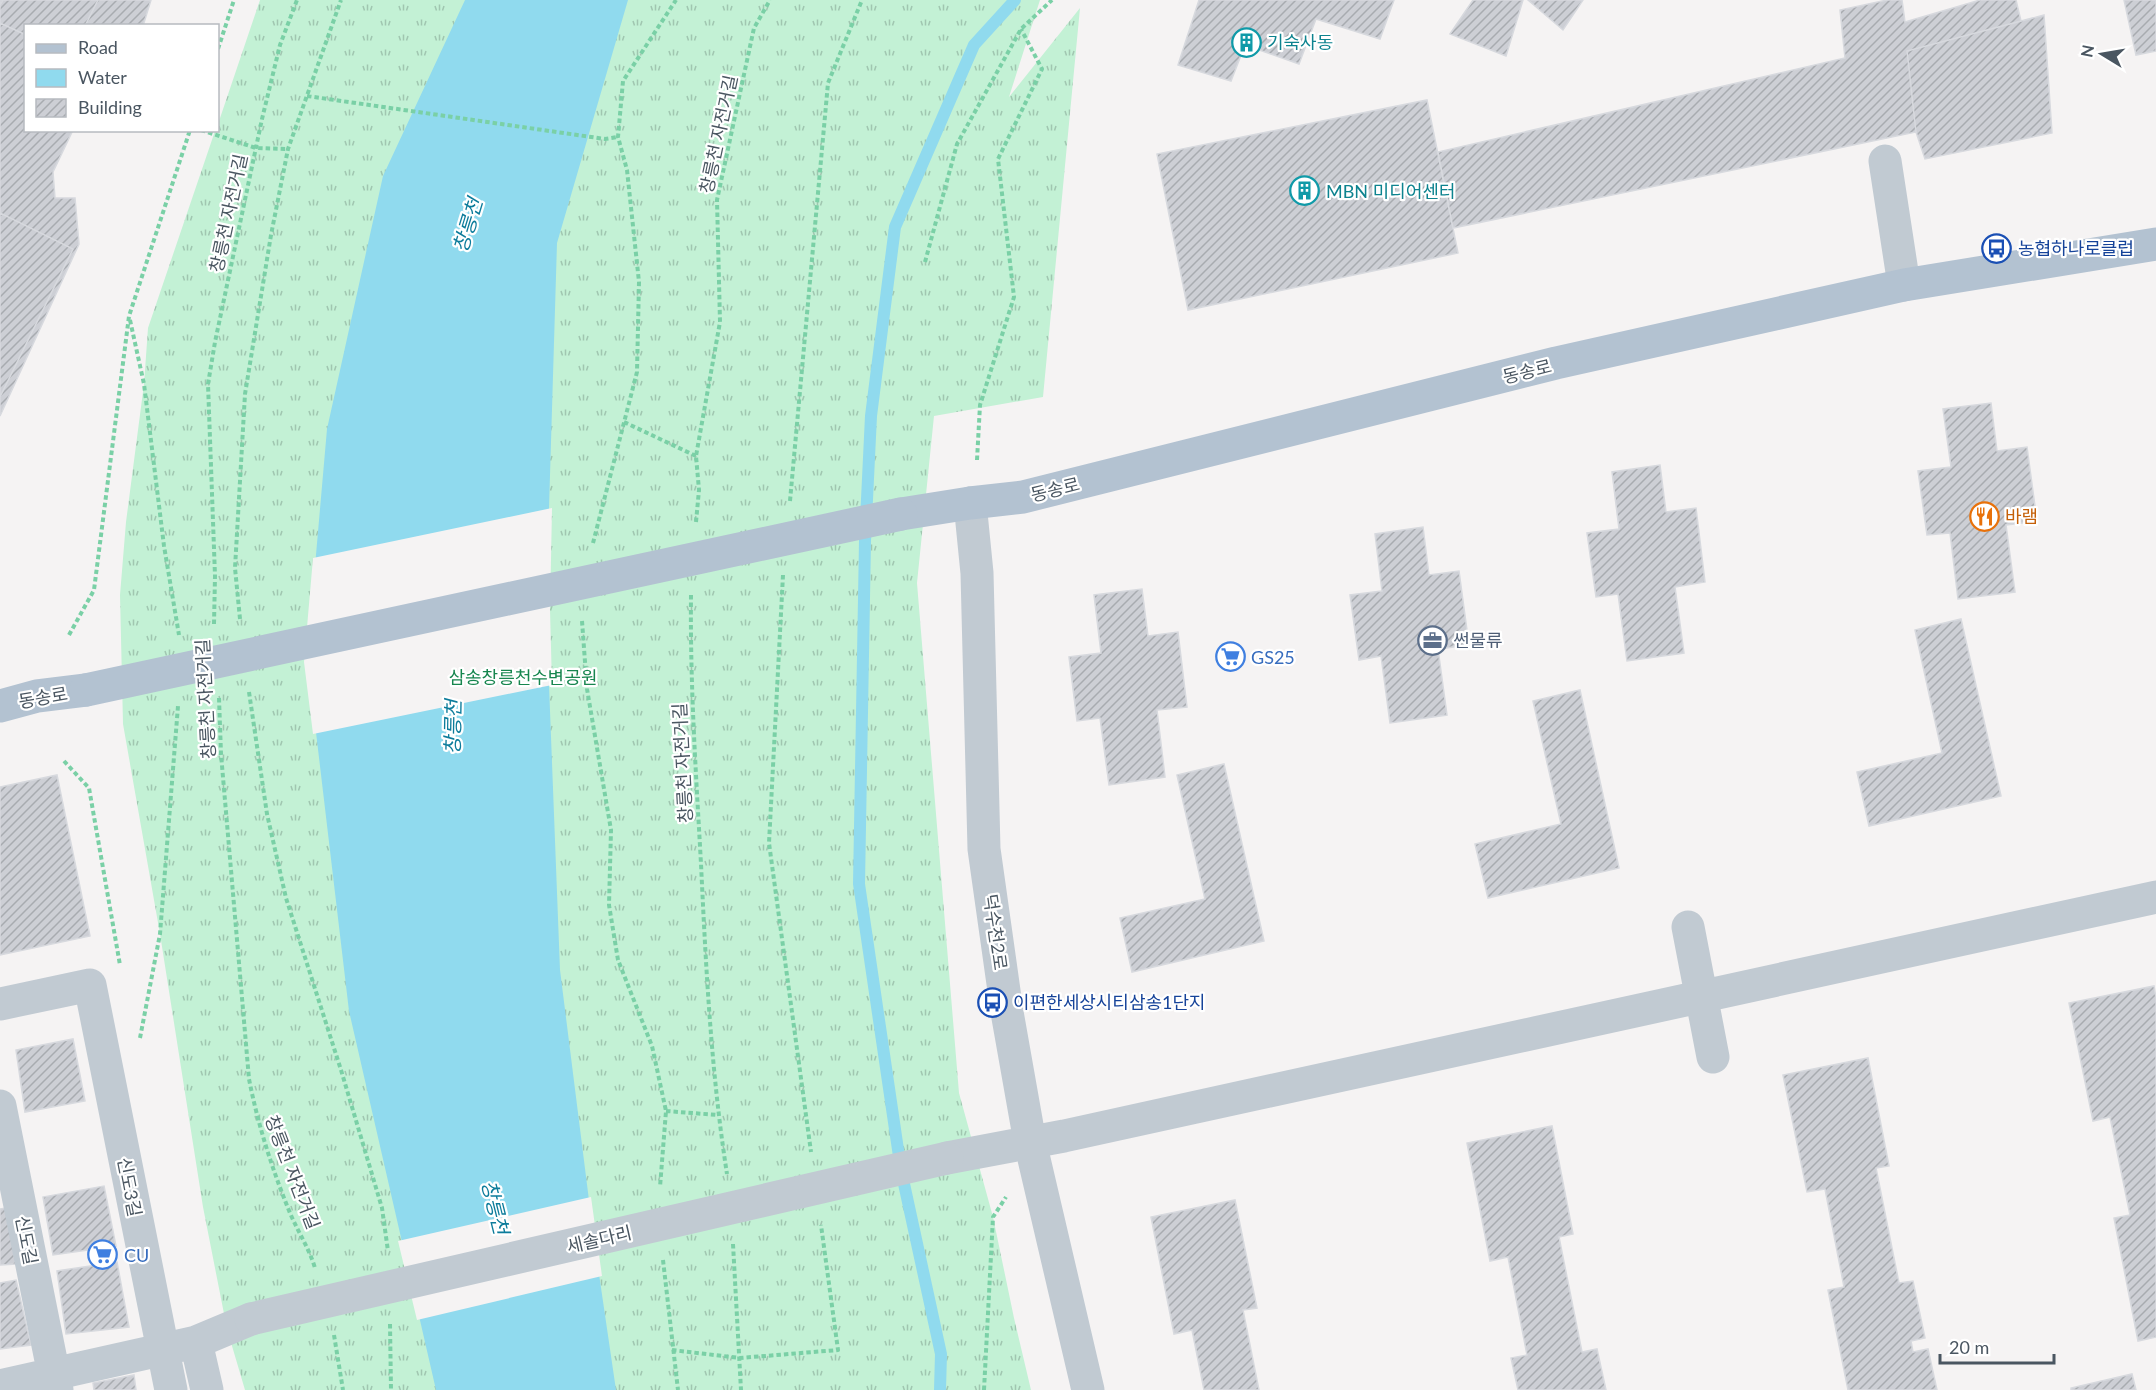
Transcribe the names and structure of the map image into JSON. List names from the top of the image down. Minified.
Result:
{"streets":{"main road":["동송로"],"street":["덕수천2로","신도3길","세솔다리","신도길"],"path":["창릉천 자전거길"]},"crossings":[["동송로","덕수천2로"],["덕수천2로","세솔다리"]],"water":["창릉천"],"parks":["삼송창릉천수변공원"],"places":{"building":["기숙사동","MBN 미디어센터"],"bus stop":["농협하나로클럽","이편한세상시티삼송1단지"],"restaurant":["바램"],"office":["썬물류"],"supermarket":["GS25","CU"]},"legend":["Road","Water","Building"],"scale_bar":"20 m","north":"left"}
